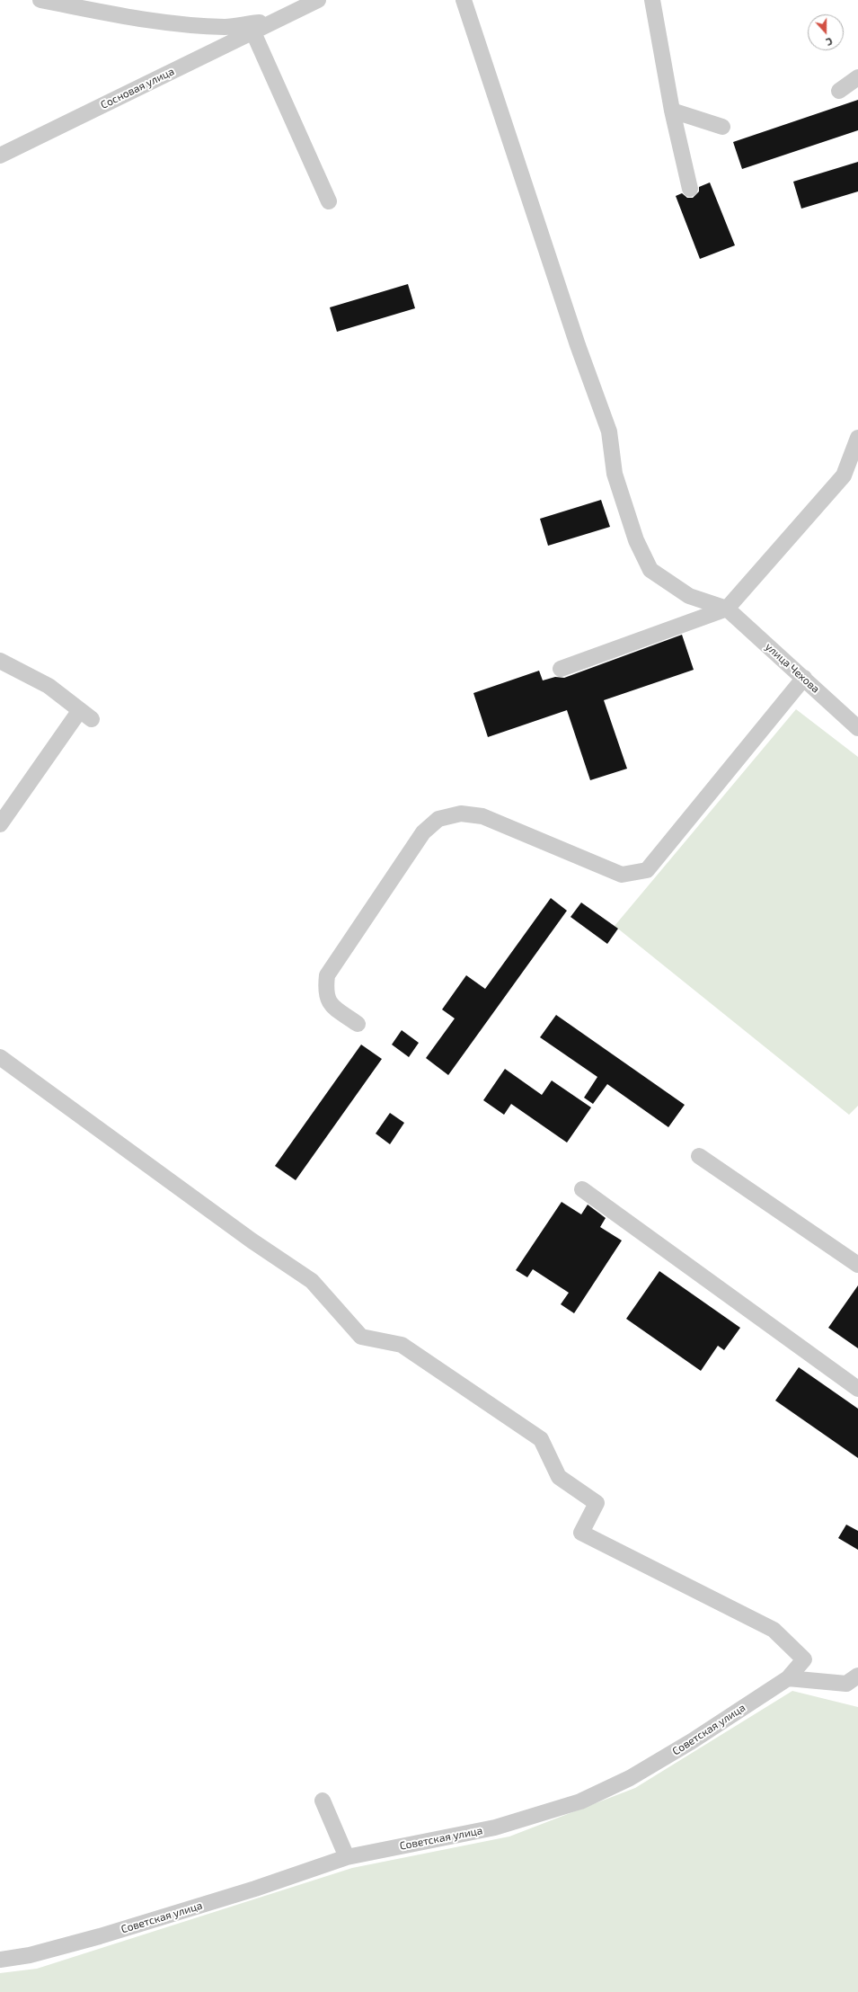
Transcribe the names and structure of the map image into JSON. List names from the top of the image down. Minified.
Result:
{"streets":{"street":["Сосновая улица","улица Чехова","Советская улица"]},"north":"bottom"}
